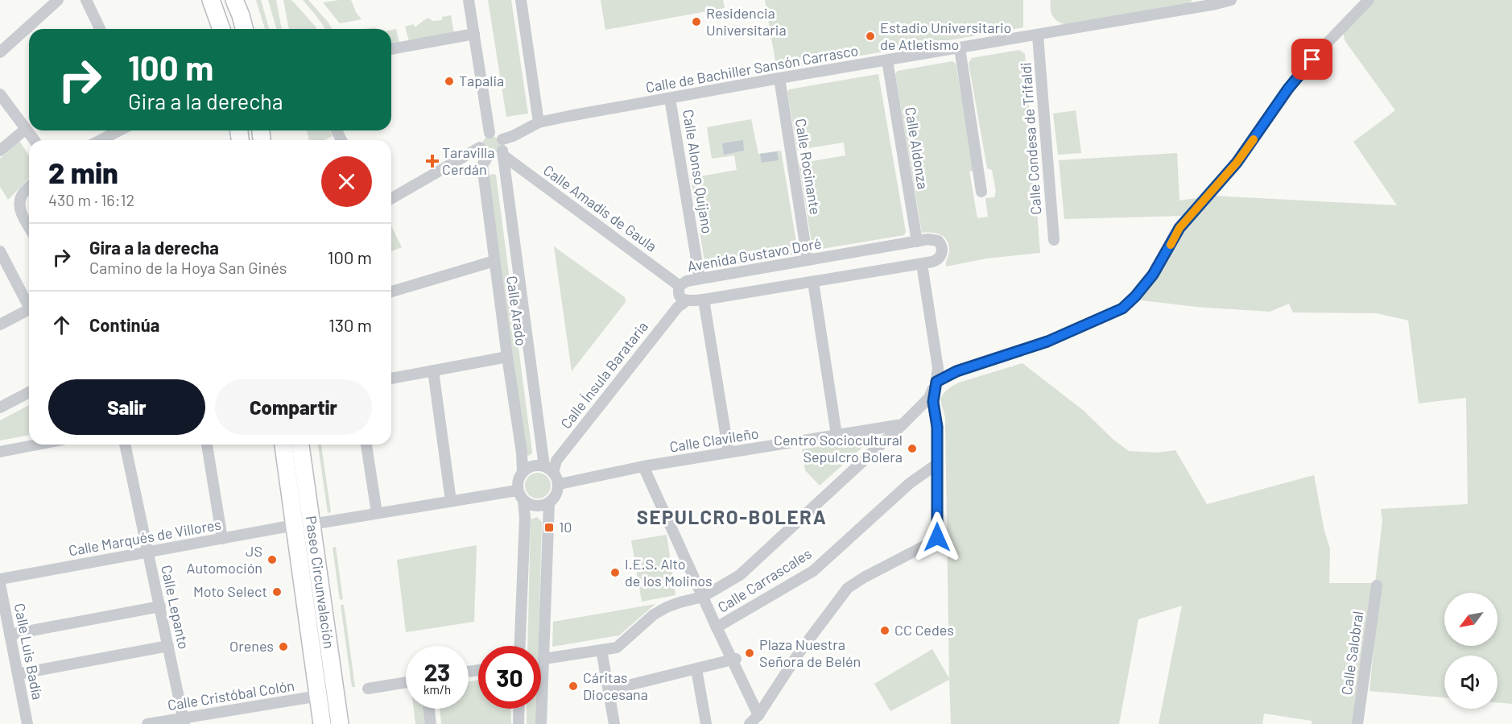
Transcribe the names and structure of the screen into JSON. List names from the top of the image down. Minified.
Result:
{"streets":{"main road":["Paseo Circunvalación"],"street":["Calle de Bachiller Sansón Carrasco","Calle Condesa de Trifaldi","Calle Aldonza","Calle Rocinante","Calle Alonso Quijano","Calle Amadís de Gaula","Avenida Gustavo Doré","Calle Arado","Calle Ínsula Barataria","Calle Clavileño","Calle Marqués de Villores","Calle Carrascales","Calle Lepanto","Calle Luis Badía","Calle Salobral","Calle Cristóbal Colón"]},"crossings":[["Calle de Bachiller Sansón Carrasco","Calle Condesa de Trifaldi"],["Calle de Bachiller Sansón Carrasco","Calle Aldonza"],["Calle de Bachiller Sansón Carrasco","Calle Rocinante"],["Calle de Bachiller Sansón Carrasco","Calle Alonso Quijano"],["Calle de Bachiller Sansón Carrasco","Calle Amadís de Gaula"],["Calle de Bachiller Sansón Carrasco","Calle Arado"],["Calle Aldonza","Avenida Gustavo Doré"],["Calle Rocinante","Avenida Gustavo Doré"],["Calle Alonso Quijano","Avenida Gustavo Doré"],["Calle Amadís de Gaula","Avenida Gustavo Doré"],["Calle Amadís de Gaula","Calle Arado"],["Avenida Gustavo Doré","Calle Ínsula Barataria"],["Calle Arado","Calle Ínsula Barataria"],["Calle Arado","Calle Clavileño"],["Calle Ínsula Barataria","Calle Clavileño"],["Calle Marqués de Villores","Paseo Circunvalación"],["Calle Marqués de Villores","Calle Lepanto"],["Paseo Circunvalación","Calle Cristóbal Colón"],["Calle Lepanto","Calle Cristóbal Colón"]],"districts":["SEPULCRO-BOLERA"],"places":{"other":["Residencia Universitaria","Estadio Universitario de Atletismo","Tapalia","Centro Sociocultural Sepulcro Bolera","JS Automoción","I.E.S. Alto de los Molinos","Moto Select","CC Cedes","Orenes","Plaza Nuestra Señora de Belén","Cáritas Diocesana"],"health":["Taravilla Cerdán"],"transit":["10"]},"north":"bottom left","page":{"turn":["100 m","Gira a la derecha"],"heading":["2 min","430 m · 16:12"],"list":[{"name":"Gira a la derecha","note":"Camino de la Hoya San Ginés","value":"100 m"},{"name":"Continúa","value":"130 m"}],"buttons":["Salir","Compartir"],"speed":"23 km/h","limit":"30"}}
